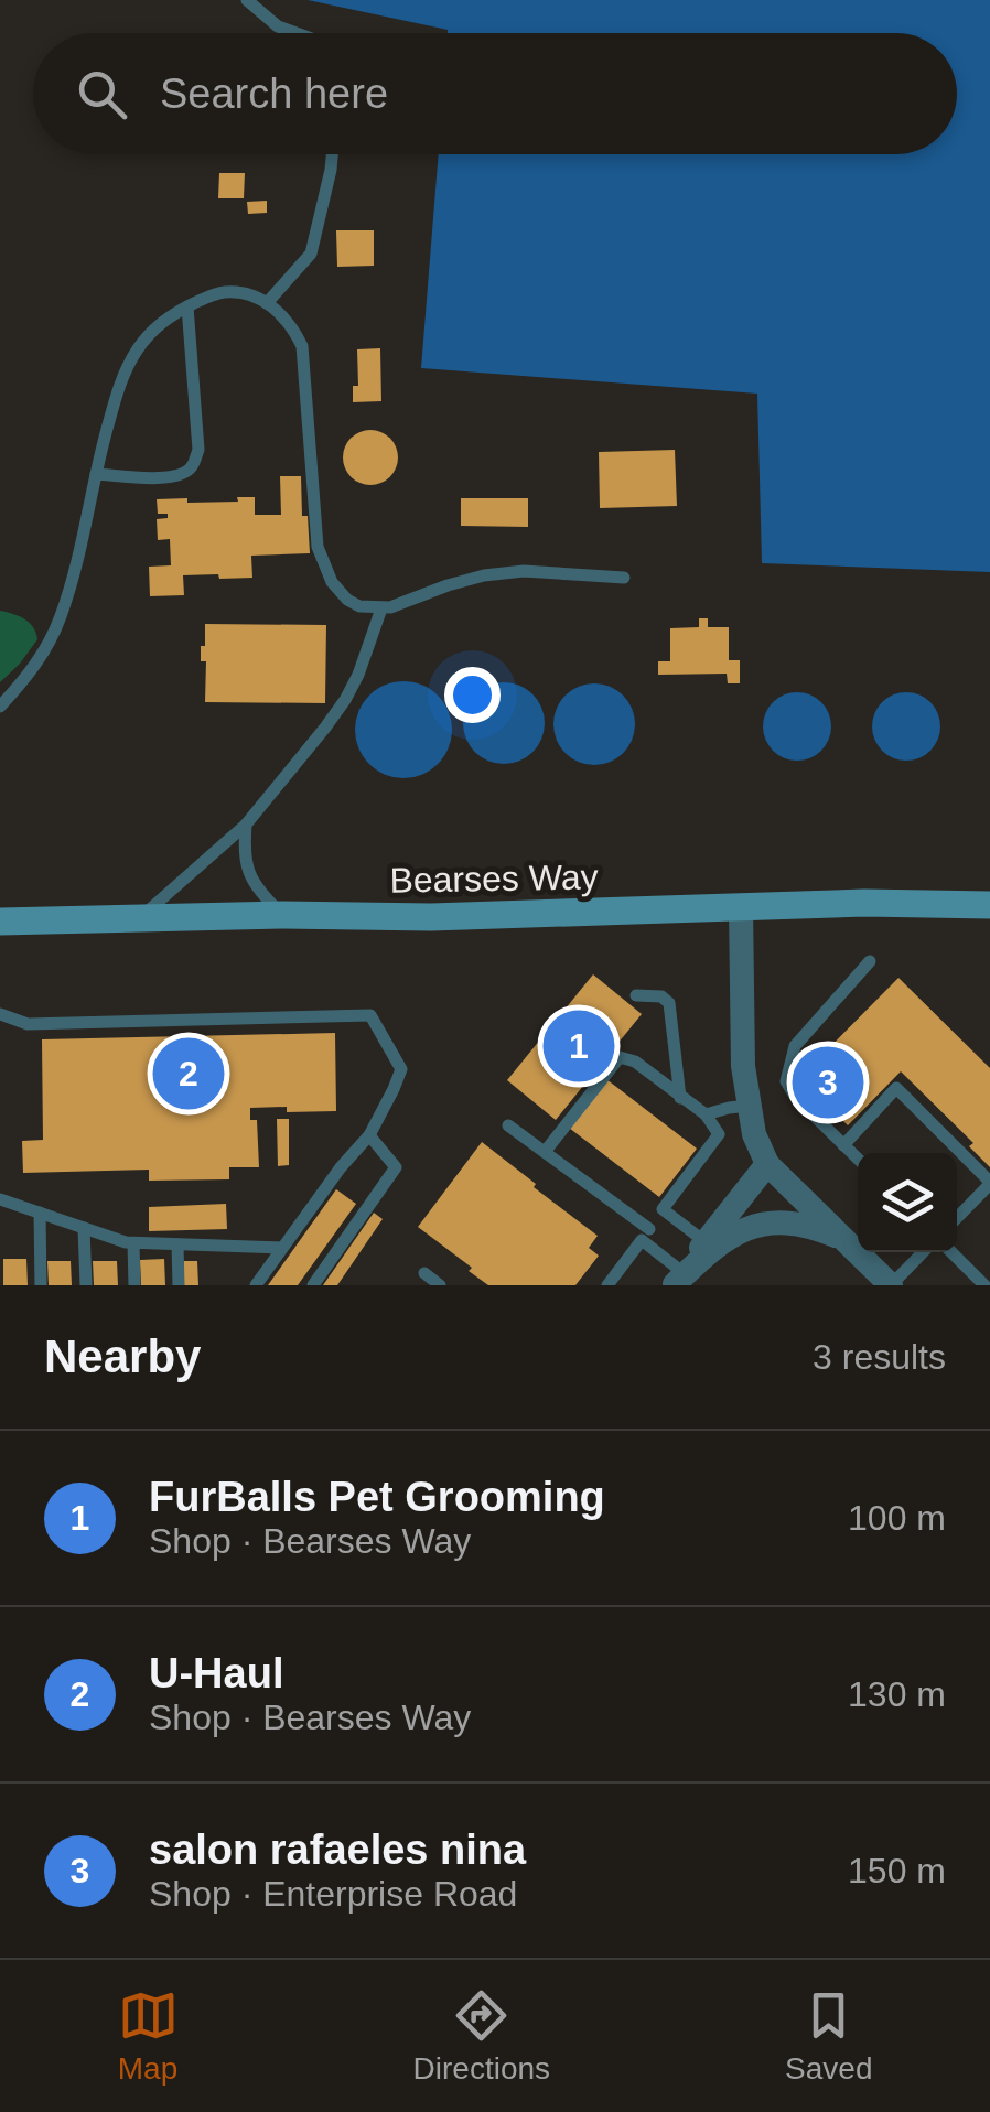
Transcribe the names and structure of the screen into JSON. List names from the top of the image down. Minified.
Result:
{"streets":{"main road":["Bearses Way"]},"page":{"search":"Search here","pins":["1","2","3"],"heading":["Nearby","3 results"],"list":[{"mark":"1","name":"FurBalls Pet Grooming","note":"Shop · Bearses Way","value":"100 m"},{"mark":"2","name":"U-Haul","note":"Shop · Bearses Way","value":"130 m"},{"mark":"3","name":"salon rafaeles nina","note":"Shop · Enterprise Road","value":"150 m"}],"nav":["Map","Directions","Saved"]}}
